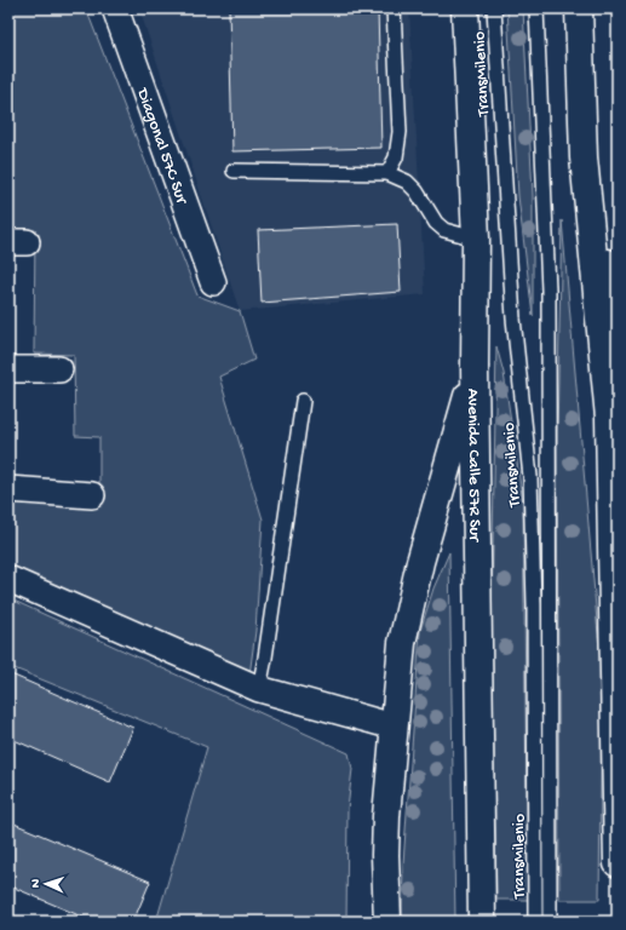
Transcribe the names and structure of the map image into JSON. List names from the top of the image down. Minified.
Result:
{"streets":{"highway":["Avenida Calle 57R Sur"],"street":["Diagonal 57C Sur"],"lane":["TransMilenio"]},"north":"left"}
